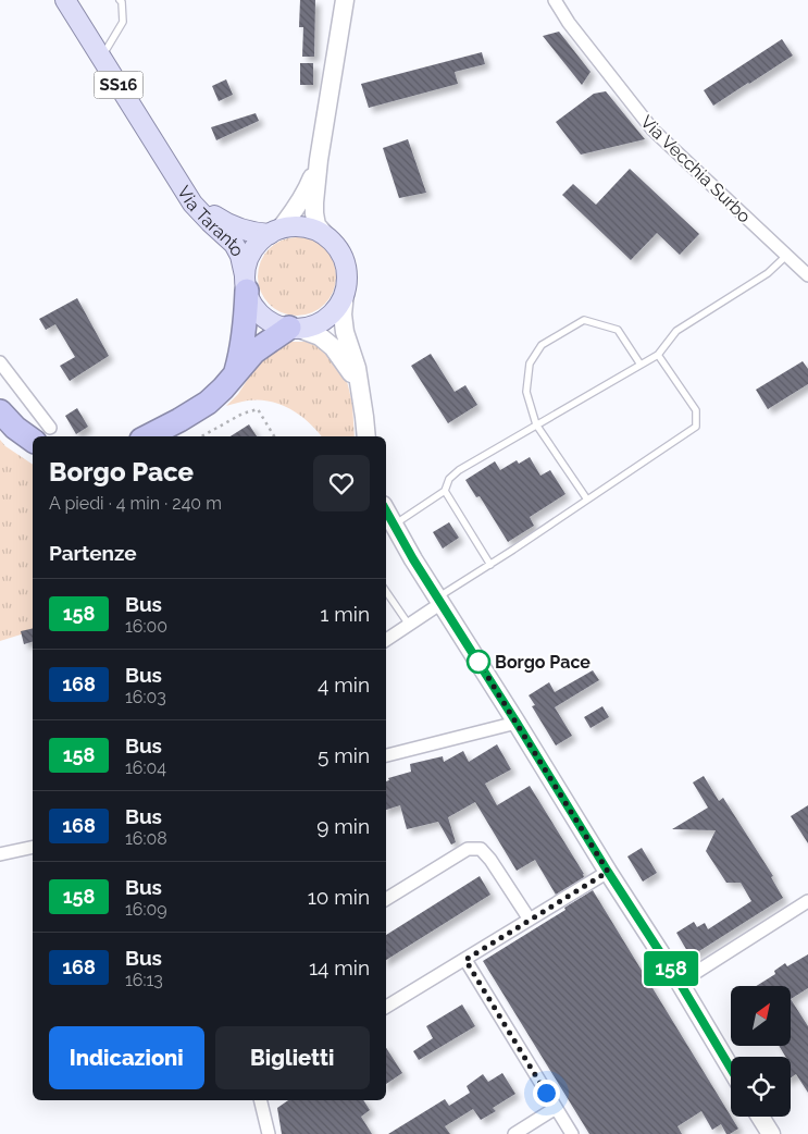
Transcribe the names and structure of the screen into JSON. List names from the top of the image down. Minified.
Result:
{"streets":{"main road":["SS16","Via Taranto"],"street":["Via Vecchia Surbo"]},"places":["Borgo Pace"],"lines":["bus line 158"],"north":"top right","page":{"on_map":"158","heading":[["Borgo Pace","A piedi · 4 min · 240 m"],"Partenze"],"list":[{"mark":"158","name":"Bus","note":"16:00","value":"1 min"},{"mark":"168","name":"Bus","note":"16:03","value":"4 min"},{"mark":"158","name":"Bus","note":"16:04","value":"5 min"},{"mark":"168","name":"Bus","note":"16:08","value":"9 min"},{"mark":"158","name":"Bus","note":"16:09","value":"10 min"},{"mark":"168","name":"Bus","note":"16:13","value":"14 min"}],"buttons":["Indicazioni","Biglietti"]}}
